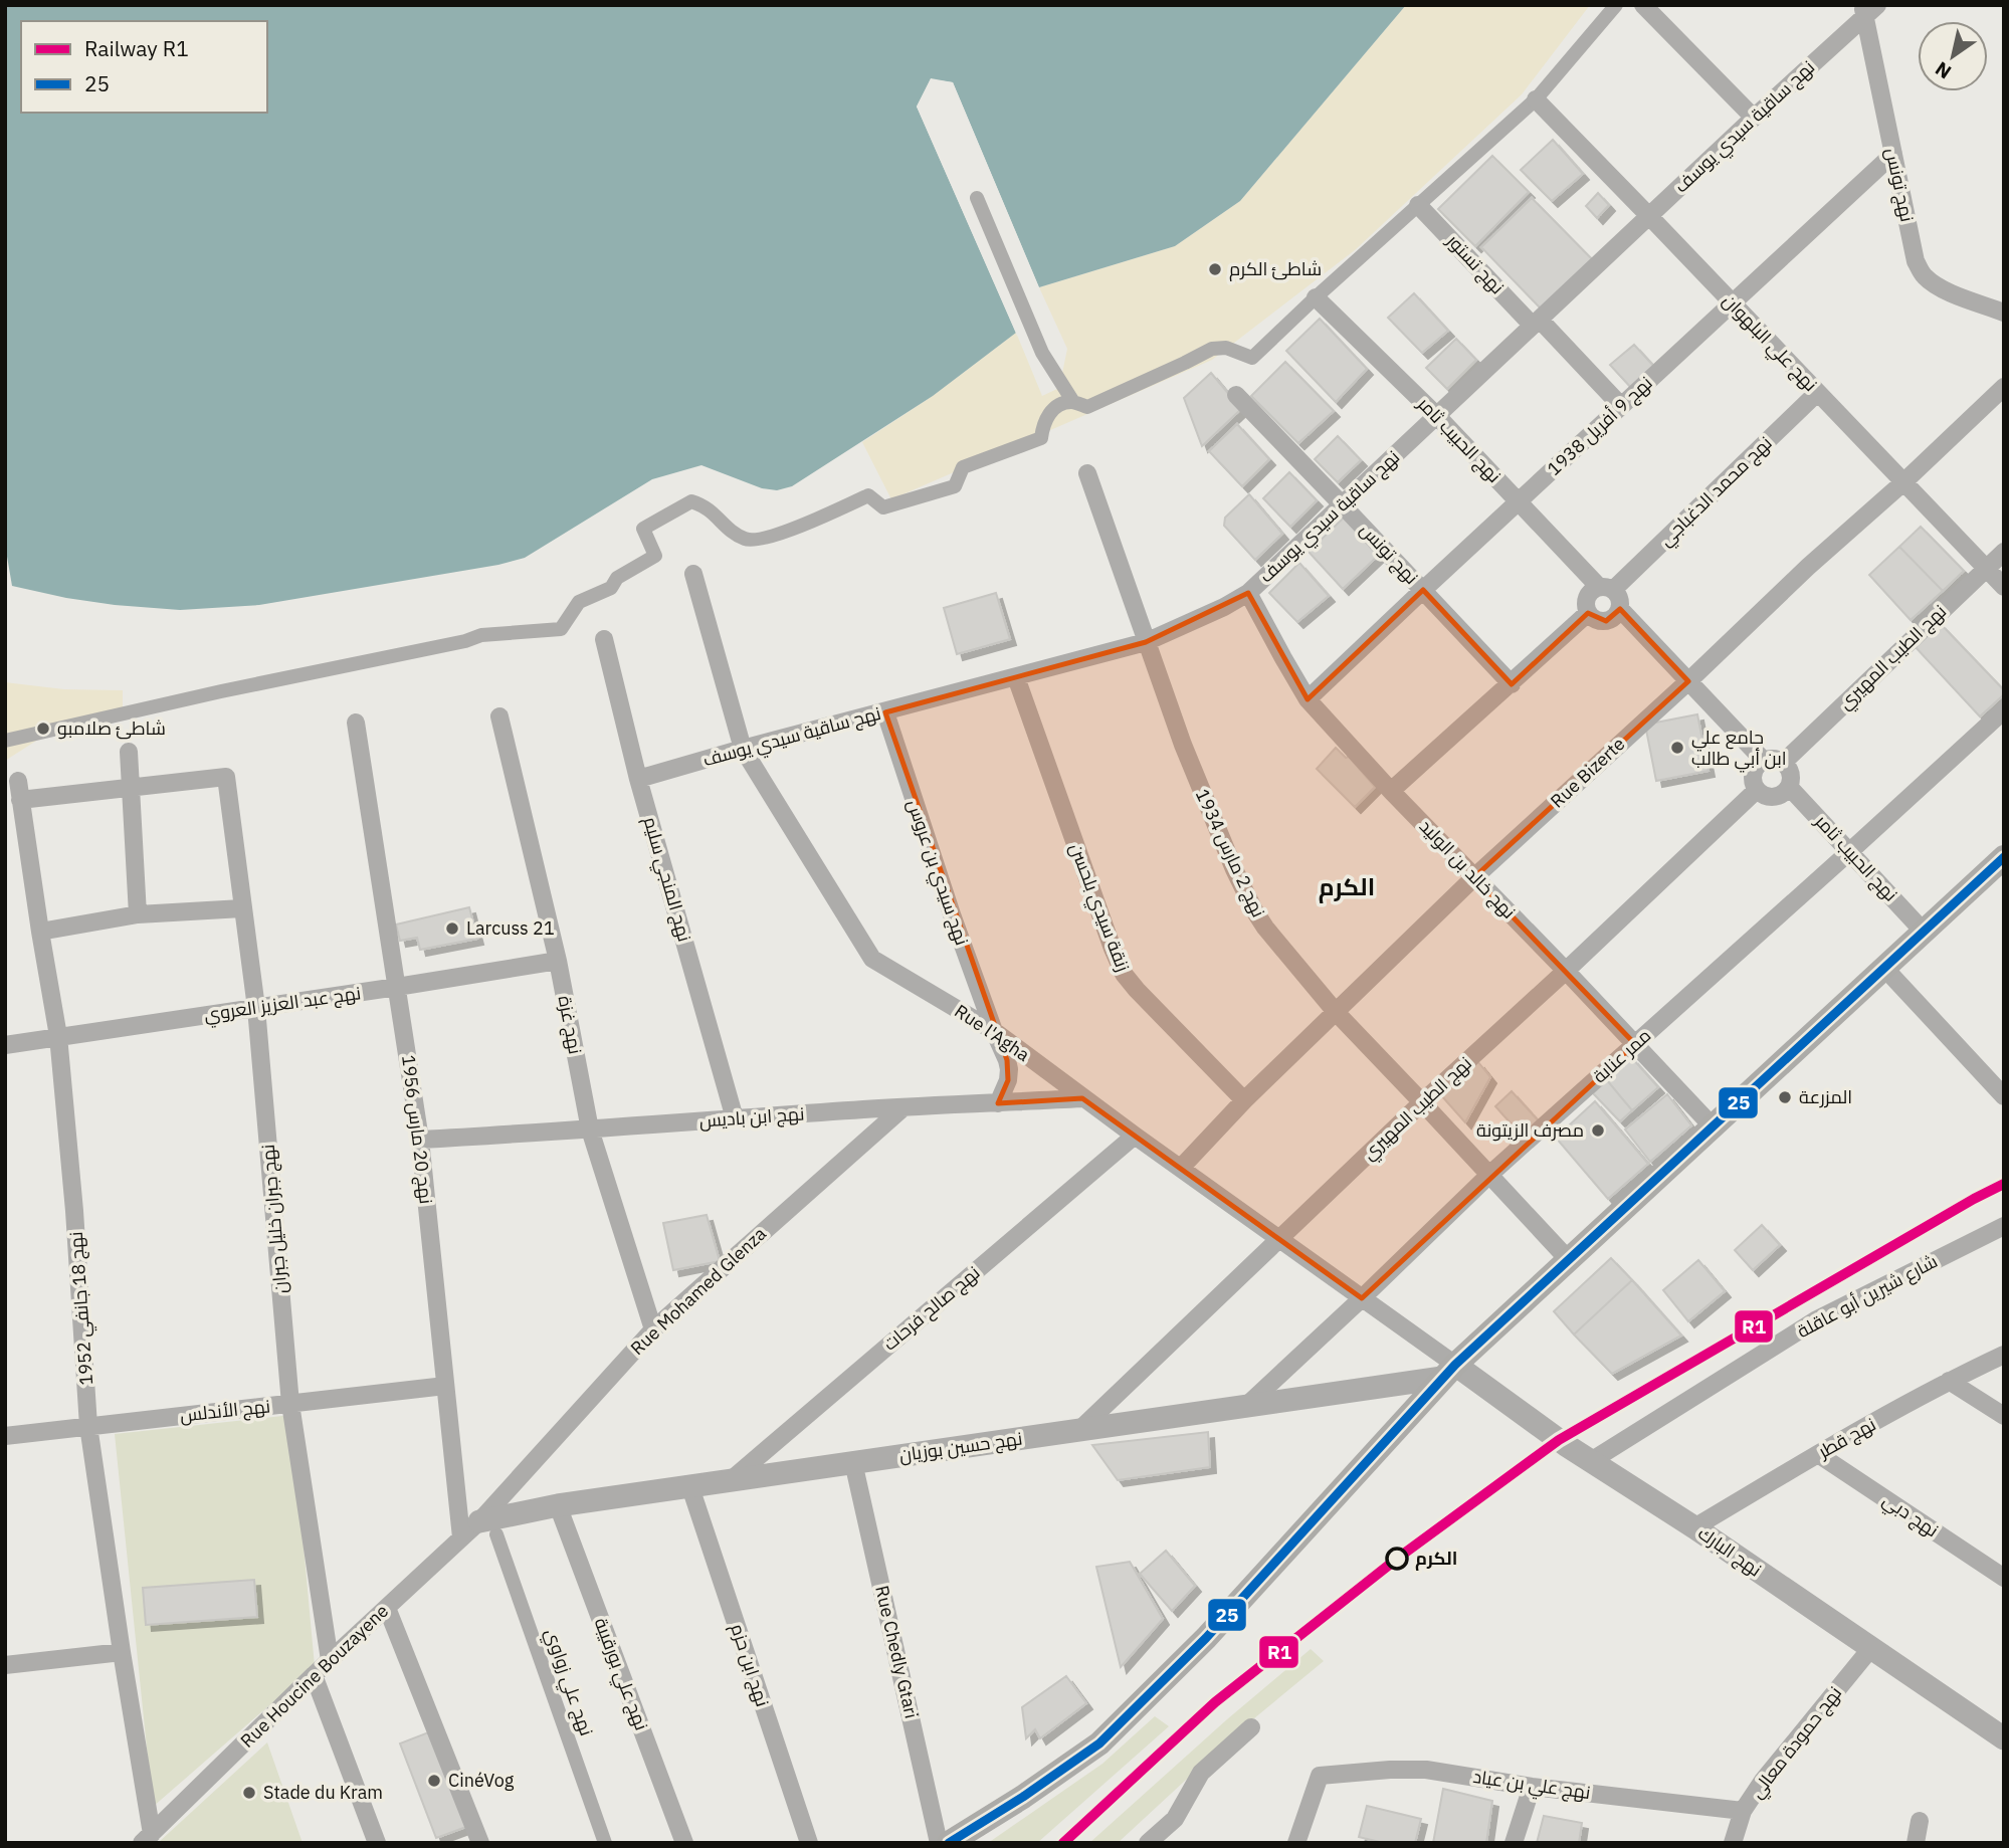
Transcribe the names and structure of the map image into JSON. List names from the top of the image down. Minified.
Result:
{"streets":{"street":["نهج ساقية سيدي يوسف","نهج تونس","نهج تستور","نهج علي البلهوان","نهج 9 أفريل 1938","نهج الحبيب ثامر","نهج محمد الدغباجي","نهج الطيب المهيري","Rue Bizerte","نهج 2 مارس 1934","نهج خالد بن الوليد","نهج سيدي بن عروس","نهج المنجي سليم","زنقة سيدي بلحسن","نهج عبد العزيز العروي","نهج غزة","Rue l'Agha","ممر عنابة","نهج ابن باديس","نهج 20 مارس 1956","نهج جبران خليل جبران","Rue Mohamed Glenza","شارع شيرين أبو عاقلة","نهج 18 جانفي 1952","نهج صالح فرحات","نهج الأندلس","نهج قطر","نهج حسين بوزيان","نهج دبي","نهج البارك","Rue Chedly Gtari","نهج ابن حزم","نهج علي بورقيبة","Rue Houcine Bouzayene","نهج علي زواوي","نهج حمودة معالي","نهج علي بن عياد"]},"crossings":[["نهج ساقية سيدي يوسف","نهج تونس"],["نهج ساقية سيدي يوسف","نهج تستور"],["نهج ساقية سيدي يوسف","نهج علي البلهوان"],["نهج ساقية سيدي يوسف","نهج الحبيب ثامر"],["نهج ساقية سيدي يوسف","نهج 2 مارس 1934"],["نهج ساقية سيدي يوسف","نهج خالد بن الوليد"],["نهج ساقية سيدي يوسف","نهج سيدي بن عروس"],["نهج ساقية سيدي يوسف","نهج المنجي سليم"],["نهج ساقية سيدي يوسف","زنقة سيدي بلحسن"],["نهج ساقية سيدي يوسف","Rue l'Agha"],["نهج تونس","نهج 9 أفريل 1938"],["نهج تستور","نهج 9 أفريل 1938"],["نهج علي البلهوان","نهج 9 أفريل 1938"],["نهج علي البلهوان","نهج محمد الدغباجي"],["نهج علي البلهوان","نهج الطيب المهيري"],["نهج علي البلهوان","Rue Bizerte"],["نهج 9 أفريل 1938","نهج الحبيب ثامر"],["نهج 9 أفريل 1938","نهج خالد بن الوليد"],["نهج الحبيب ثامر","نهج محمد الدغباجي"],["نهج الحبيب ثامر","نهج الطيب المهيري"],["نهج الحبيب ثامر","ممر عنابة"],["نهج الطيب المهيري","نهج 2 مارس 1934"],["نهج الطيب المهيري","نهج خالد بن الوليد"],["نهج الطيب المهيري","Rue l'Agha"],["نهج الطيب المهيري","نهج حسين بوزيان"],["Rue Bizerte","نهج 2 مارس 1934"],["Rue Bizerte","نهج خالد بن الوليد"],["Rue Bizerte","زنقة سيدي بلحسن"],["Rue Bizerte","Rue l'Agha"],["نهج 2 مارس 1934","ممر عنابة"],["نهج خالد بن الوليد","ممر عنابة"],["نهج سيدي بن عروس","Rue l'Agha"],["نهج سيدي بن عروس","نهج ابن باديس"],["نهج المنجي سليم","نهج ابن باديس"],["نهج عبد العزيز العروي","نهج غزة"],["نهج عبد العزيز العروي","نهج 20 مارس 1956"],["نهج عبد العزيز العروي","نهج جبران خليل جبران"],["نهج عبد العزيز العروي","نهج 18 جانفي 1952"],["نهج غزة","نهج ابن باديس"],["نهج غزة","Rue Mohamed Glenza"],["Rue l'Agha","ممر عنابة"],["Rue l'Agha","نهج ابن باديس"],["Rue l'Agha","نهج صالح فرحات"],["Rue l'Agha","نهج حسين بوزيان"],["Rue l'Agha","نهج البارك"],["ممر عنابة","نهج حسين بوزيان"],["نهج ابن باديس","نهج 20 مارس 1956"],["نهج ابن باديس","Rue Mohamed Glenza"],["نهج 20 مارس 1956","نهج الأندلس"],["نهج 20 مارس 1956","Rue Houcine Bouzayene"],["نهج جبران خليل جبران","نهج الأندلس"],["نهج جبران خليل جبران","Rue Houcine Bouzayene"],["Rue Mohamed Glenza","نهج حسين بوزيان"],["Rue Mohamed Glenza","Rue Houcine Bouzayene"],["Rue Mohamed Glenza","نهج علي زواوي"],["شارع شيرين أبو عاقلة","نهج البارك"],["نهج 18 جانفي 1952","نهج الأندلس"],["نهج 18 جانفي 1952","Rue Houcine Bouzayene"],["نهج صالح فرحات","نهج حسين بوزيان"],["نهج قطر","نهج دبي"],["نهج قطر","نهج البارك"],["نهج حسين بوزيان","نهج البارك"],["نهج حسين بوزيان","Rue Chedly Gtari"],["نهج حسين بوزيان","نهج ابن حزم"],["نهج حسين بوزيان","نهج علي بورقيبة"],["نهج حسين بوزيان","Rue Houcine Bouzayene"],["نهج حسين بوزيان","نهج علي زواوي"],["نهج البارك","نهج حمودة معالي"],["Rue Houcine Bouzayene","نهج علي زواوي"],["نهج حمودة معالي","نهج علي بن عياد"]],"districts":["الكرم"],"places":["شاطئ الکرم","شاطئ صلامبو","جامع علي ابن أبي طالب","Larcuss 21","المزرعة","مصرف الزيتونة","الكرم","CinéVog","Stade du Kram"],"lines":["transit line 25","rail line R1"],"legend":["Railway R1","25"],"north":"bottom left"}
